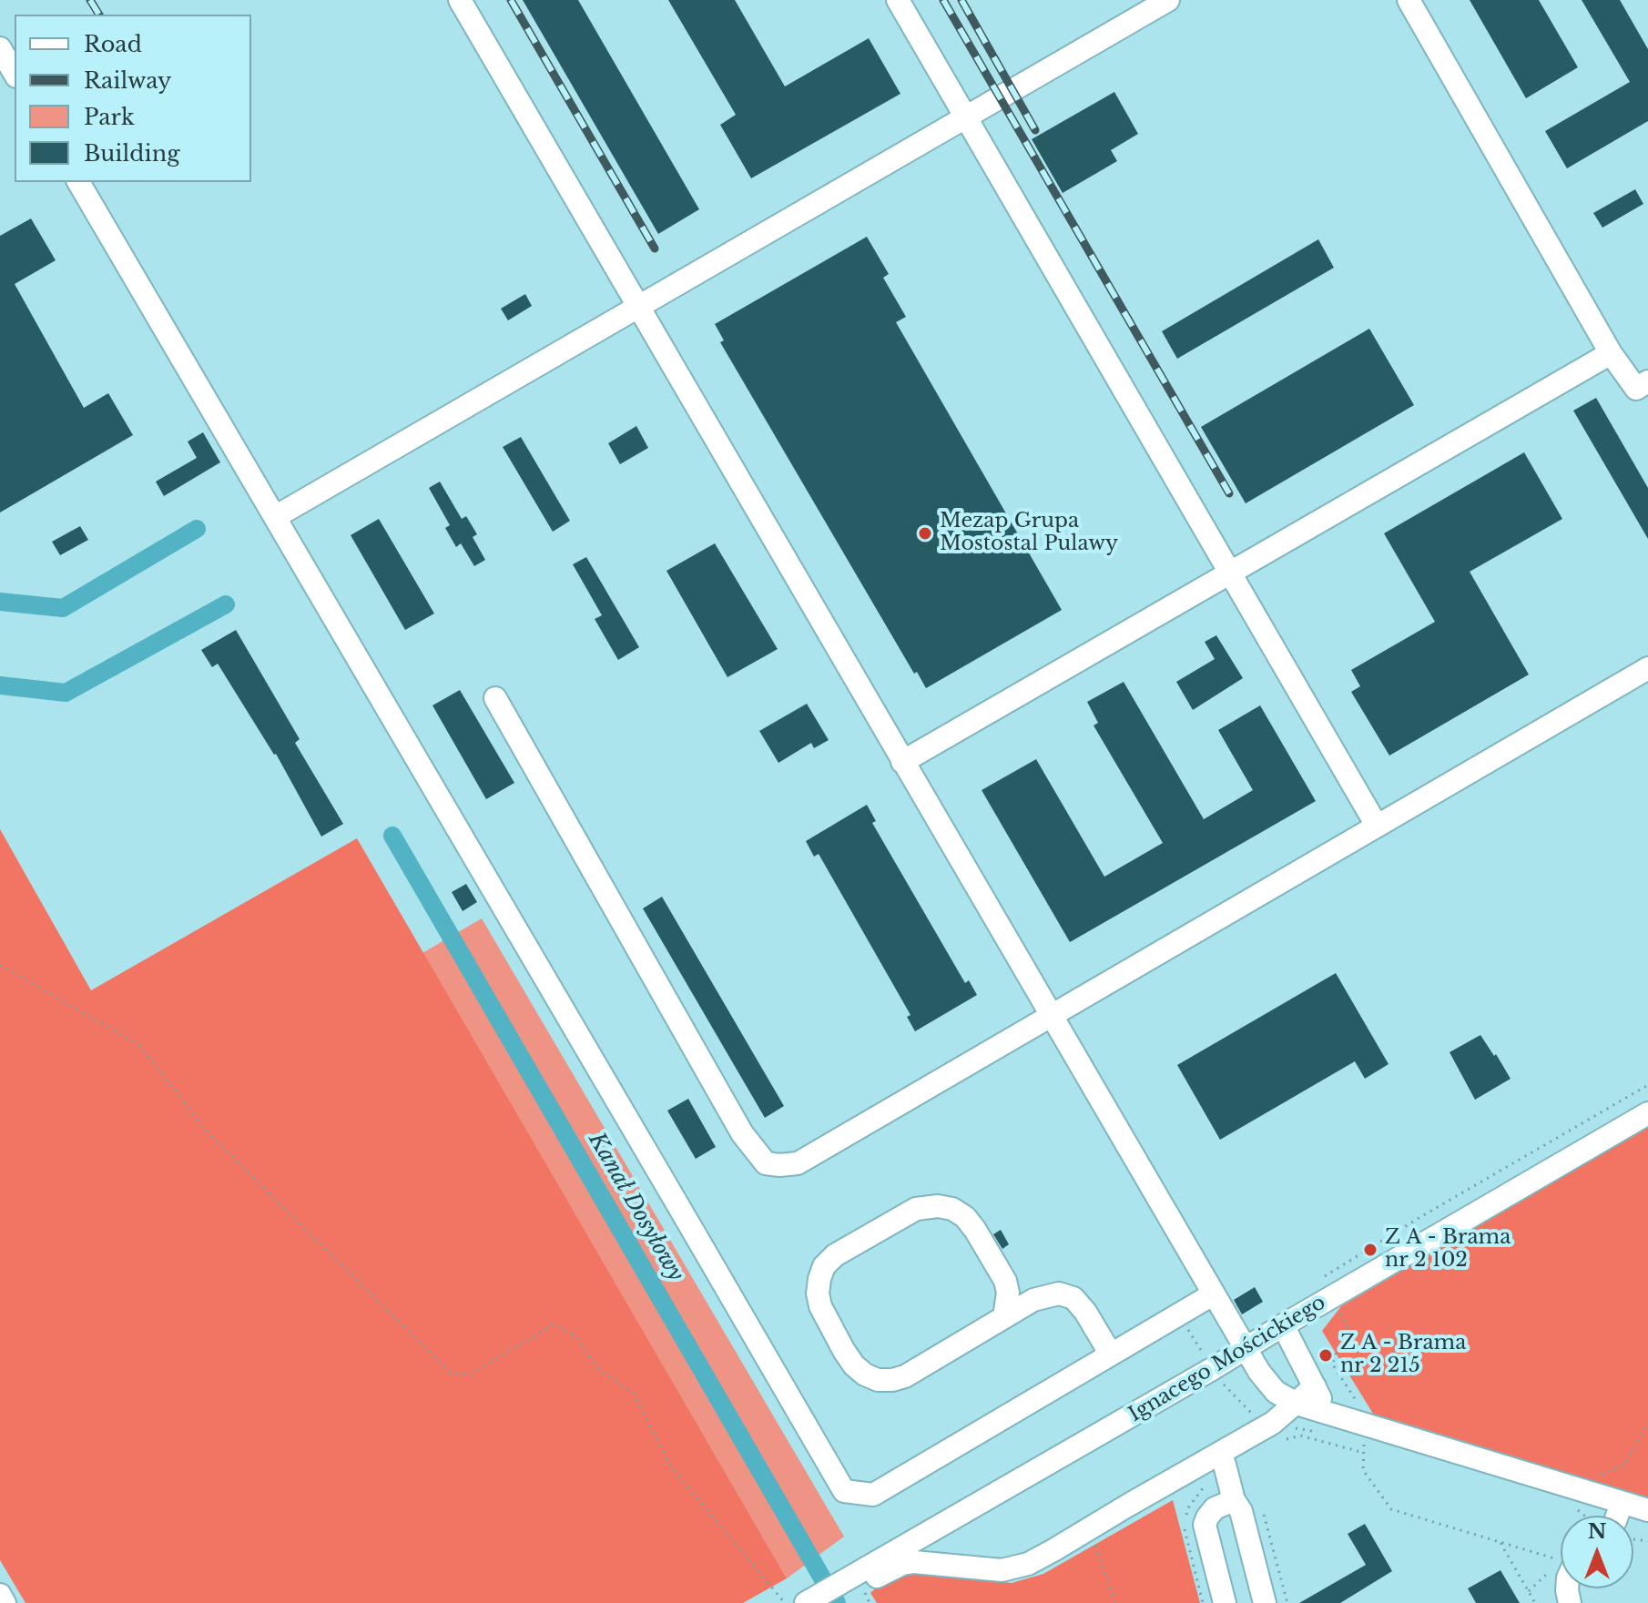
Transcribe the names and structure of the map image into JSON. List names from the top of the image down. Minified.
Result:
{"streets":{"street":["Ignacego Mościckiego"]},"water":["Kanał Dosyłowy"],"places":["Mezap Grupa Mostostal Pulawy","Z A - Brama nr 2 102","Z A - Brama nr 2 215"],"legend":["Road","Railway","Park","Building"],"north":"top"}
